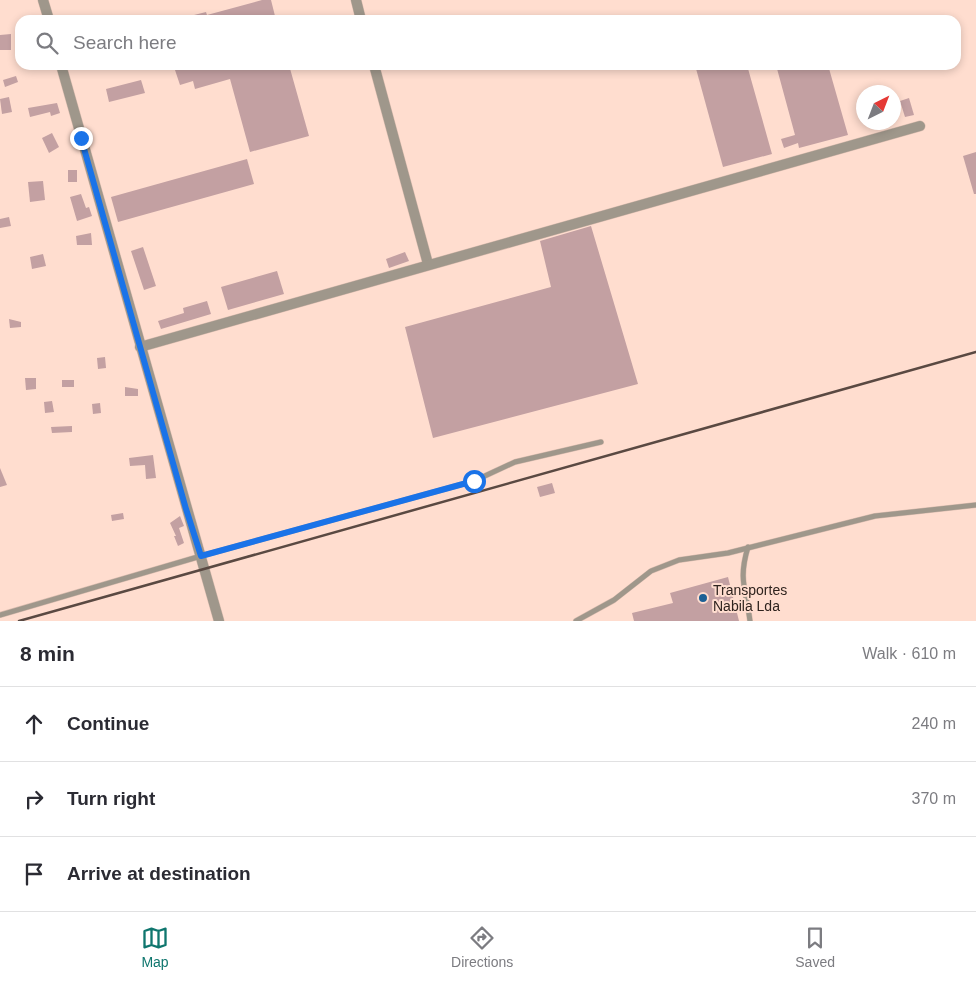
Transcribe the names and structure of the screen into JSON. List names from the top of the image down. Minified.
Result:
{"places":["Transportes Nabila Lda"],"north":"top right","page":{"search":"Search here","heading":["8 min","Walk · 610 m"],"list":[["Continue","240 m"],["Turn right","370 m"],"Arrive at destination"],"nav":["Map","Directions","Saved"]}}
